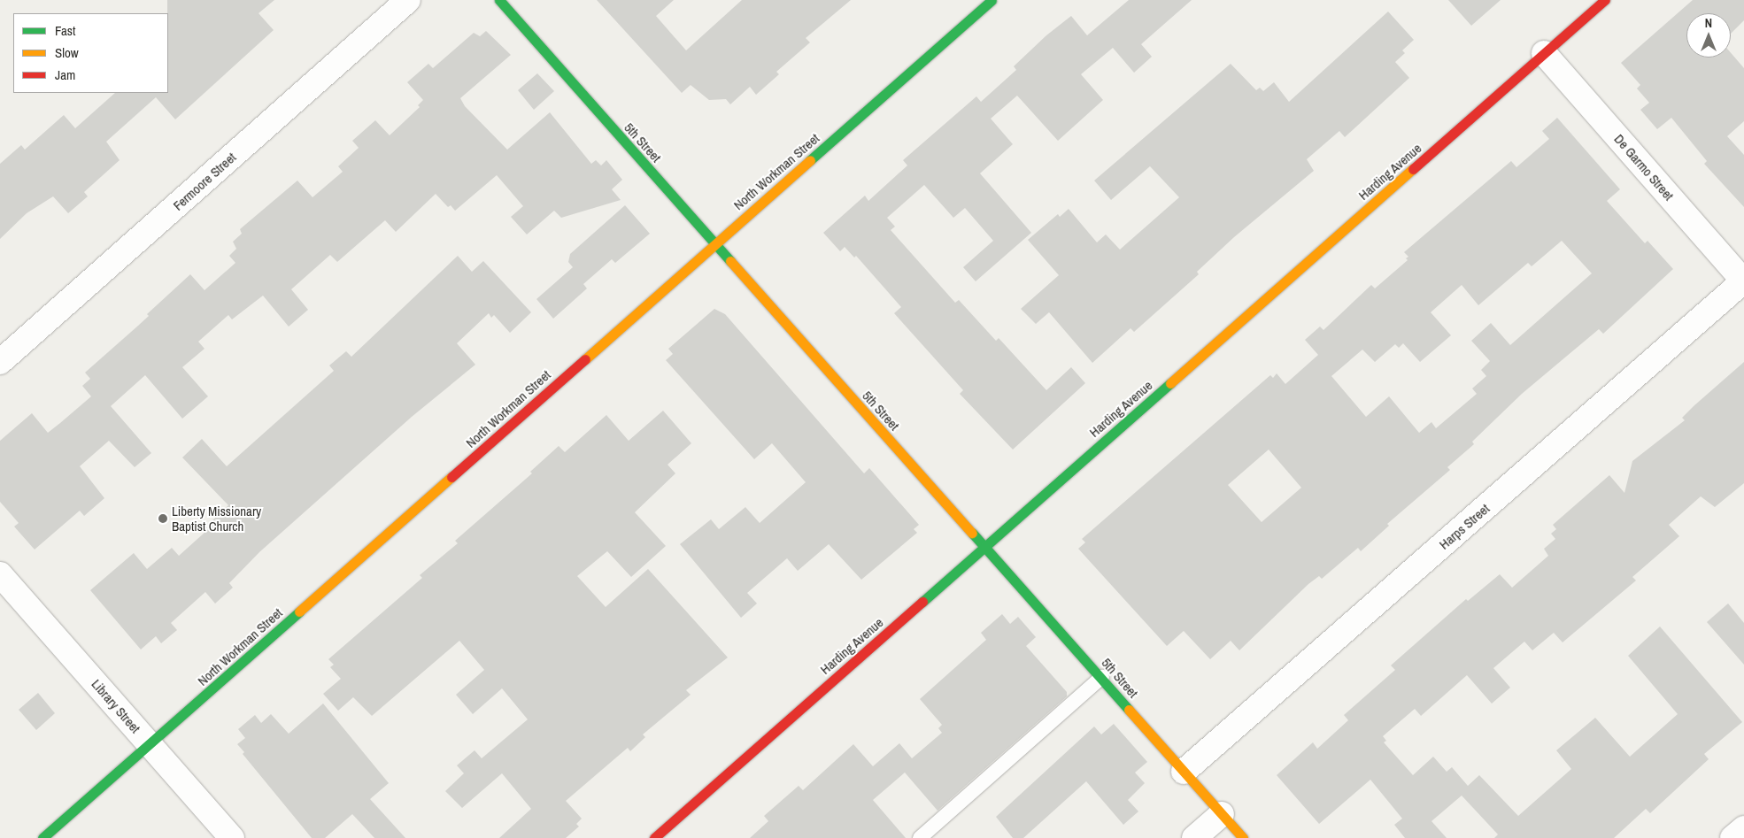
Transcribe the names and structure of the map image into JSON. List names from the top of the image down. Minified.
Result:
{"streets":{"street":["5th Street","De Garmo Street","North Workman Street","Harding Avenue","Fermoore Street","Harps Street","Library Street"]},"crossings":[["5th Street","North Workman Street"],["5th Street","Harding Avenue"],["5th Street","Harps Street"],["De Garmo Street","Harding Avenue"],["De Garmo Street","Harps Street"],["North Workman Street","Library Street"]],"places":["Liberty Missionary Baptist Church"],"legend":["Fast","Slow","Jam"],"north":"top"}
